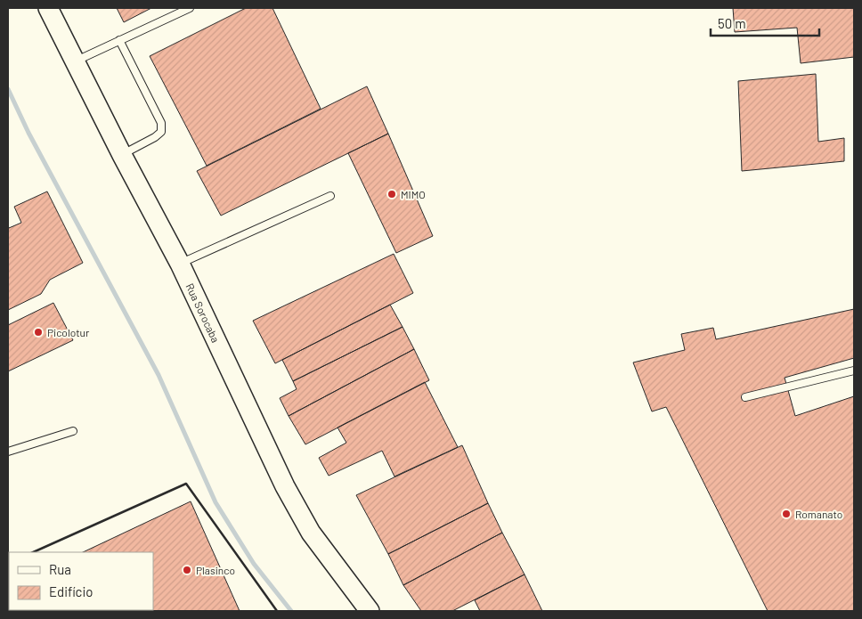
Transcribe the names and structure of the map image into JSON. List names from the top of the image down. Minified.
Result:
{"streets":{"street":["Rua Sorocaba"]},"places":["MIMO","Picolotur","Romanato","Plasinco"],"legend":["Rua","Edifício"],"scale_bar":"50 m"}
